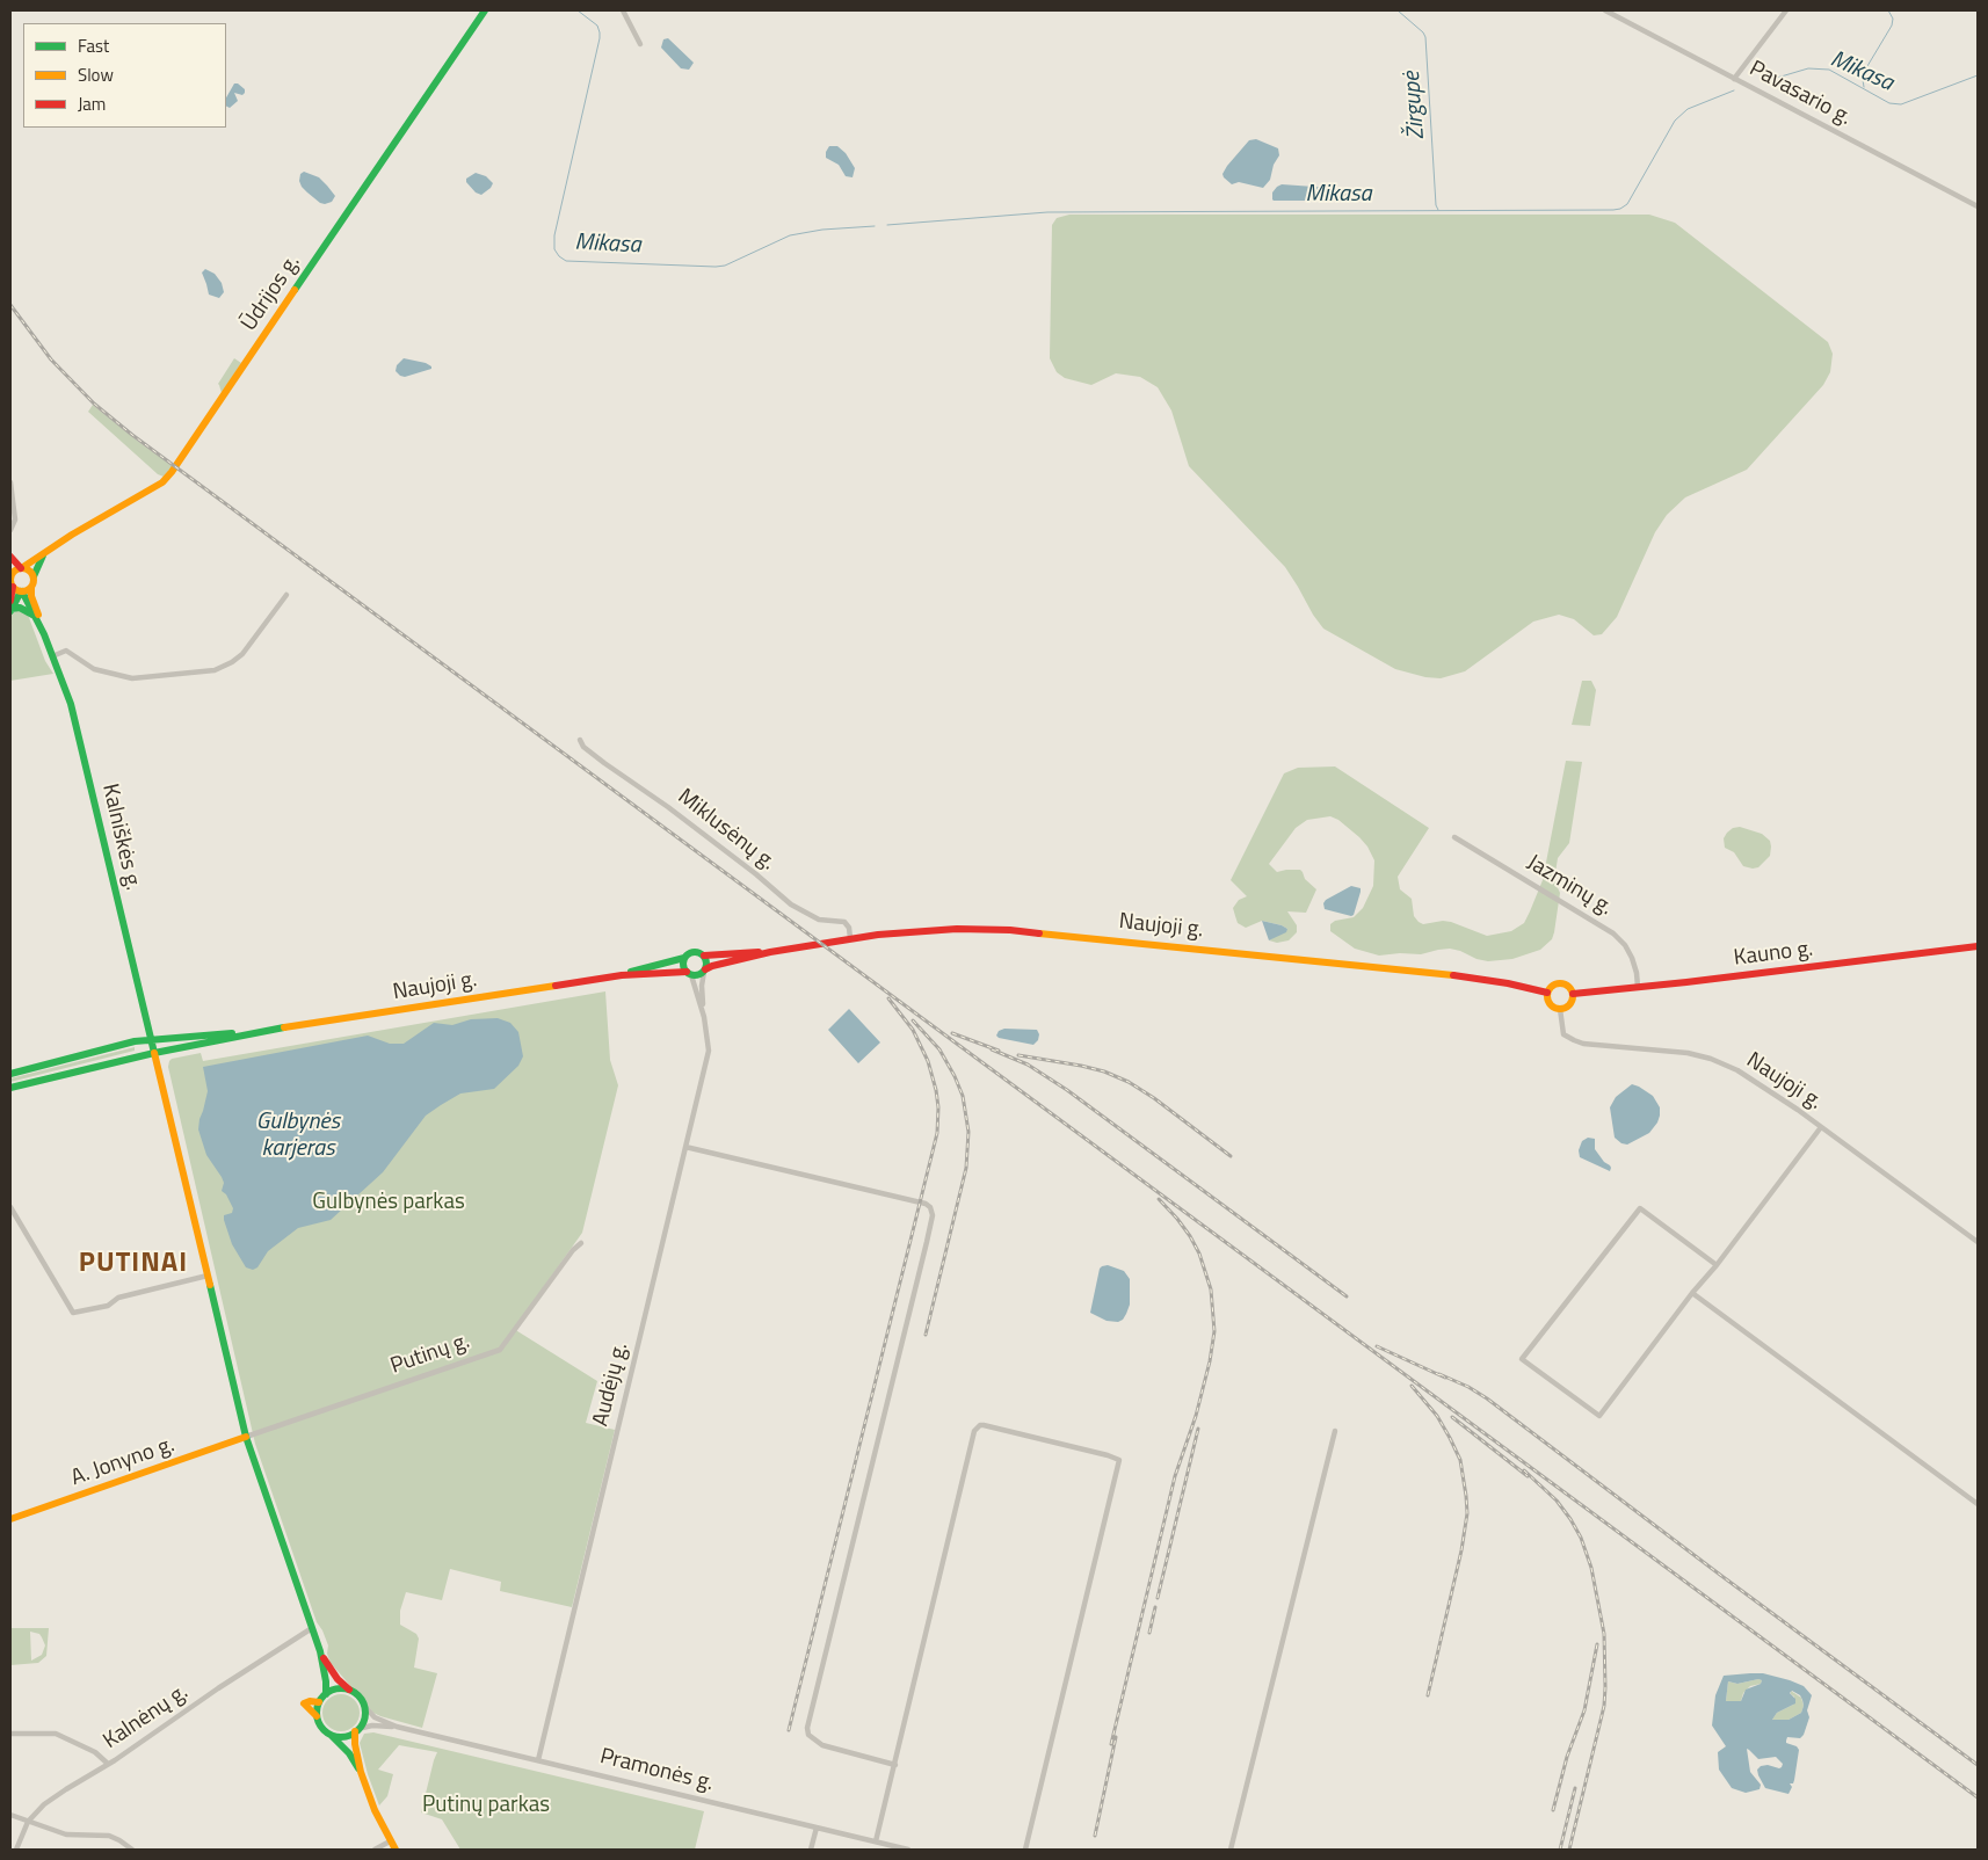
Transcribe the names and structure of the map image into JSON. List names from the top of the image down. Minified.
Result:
{"streets":{"main road":["Ūdrijos g.","Kalniškės g.","Naujoji g.","Kauno g.","A. Jonyno g."],"street":["Pavasario g.","Miklusėnų g.","Jazminų g.","Putinų g.","Audėjų g.","Kalnėnų g.","Pramonės g."]},"crossings":[["Ūdrijos g.","Kalniškės g."],["Miklusėnų g.","Naujoji g."],["Kalniškės g.","Naujoji g."],["Jazminų g.","Kauno g."],["Naujoji g.","Kauno g."],["Naujoji g.","Audėjų g."],["Putinų g.","A. Jonyno g."],["Audėjų g.","Pramonės g."]],"districts":["PUTINAI"],"water":["Mikasa","Žirgupė","Gulbynės karjeras"],"parks":["Gulbynės parkas","Putinų parkas"],"legend":["Fast","Slow","Jam"]}
